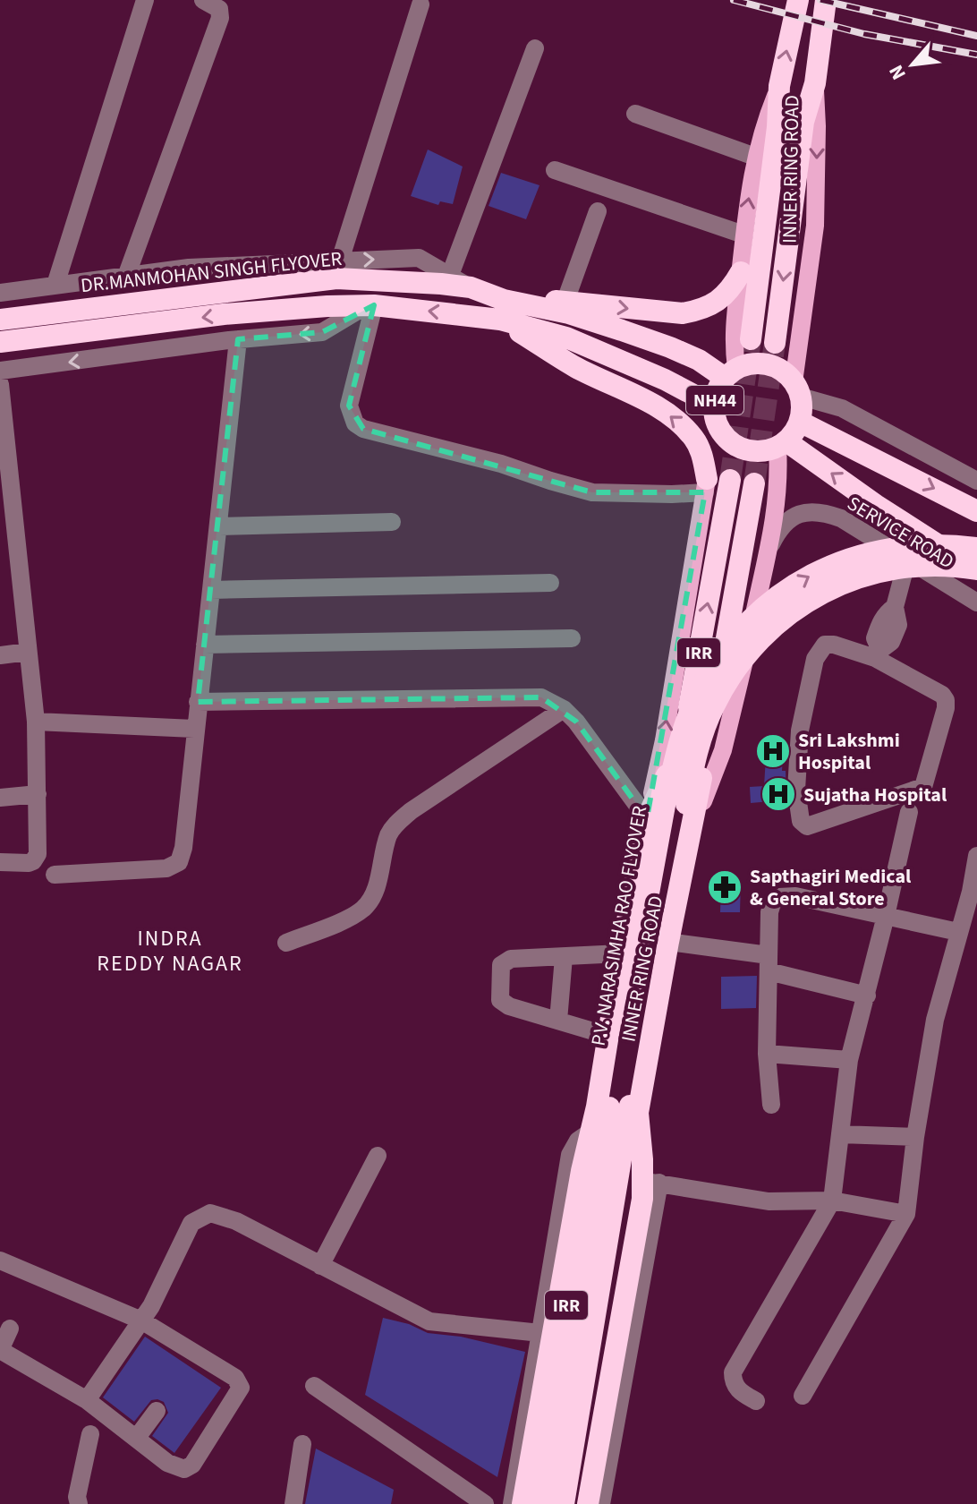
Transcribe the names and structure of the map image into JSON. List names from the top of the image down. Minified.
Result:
{"streets":{"highway":["INNER RING ROAD","DR.MANMOHAN SINGH FLYOVER","NH44","IRR","P.V. NARASIMHA RAO FLYOVER"],"street":["SERVICE ROAD"]},"crossings":[["INNER RING ROAD","NH44"],["INNER RING ROAD","SERVICE ROAD"],["INNER RING ROAD","IRR"],["DR.MANMOHAN SINGH FLYOVER","NH44"]],"districts":["INDRA REDDY NAGAR"],"places":{"hospital":["Sri Lakshmi Hospital","Sujatha Hospital"],"pharmacy":["Sapthagiri Medical & General Store"]},"north":"bottom left"}
